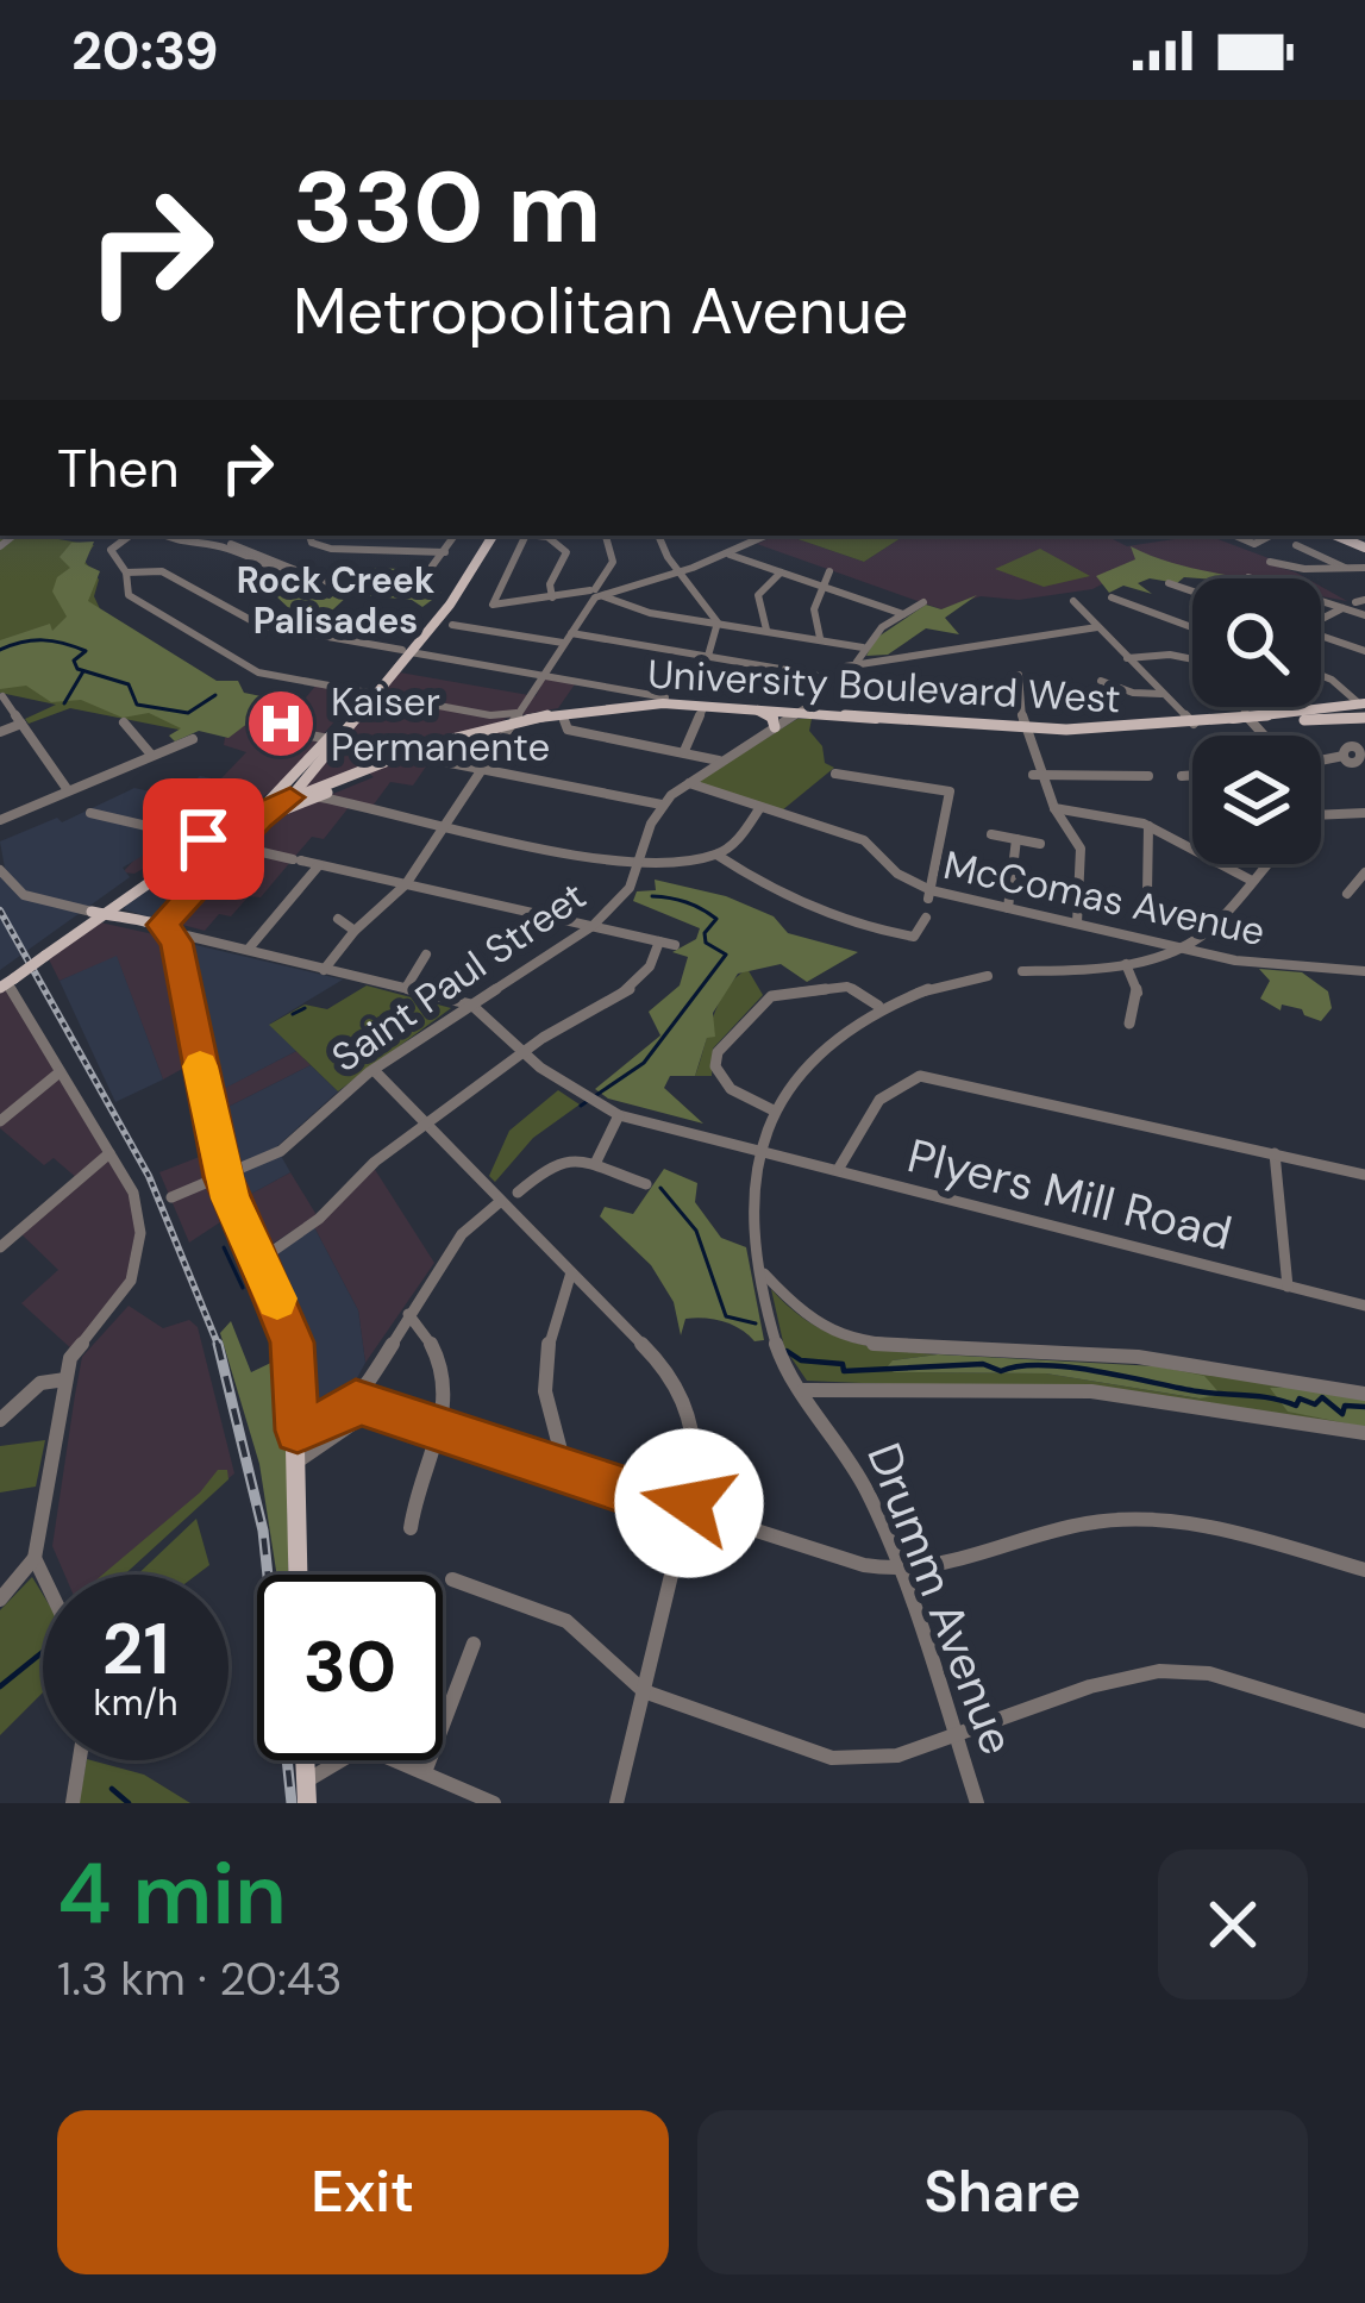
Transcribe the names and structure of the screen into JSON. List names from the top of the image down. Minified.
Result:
{"streets":{"main road":["University Boulevard West","Plyers Mill Road"],"street":["McComas Avenue","Saint Paul Street","Drumm Avenue"]},"crossings":[["University Boulevard West","Saint Paul Street"],["McComas Avenue","Saint Paul Street"],["Saint Paul Street","Plyers Mill Road"],["Plyers Mill Road","Drumm Avenue"]],"districts":["Rock Creek Palisades"],"places":{"hospital":["Kaiser Permanente"]},"page":{"status":"20:39","turn":["330 m","Metropolitan Avenue"],"then":"Then","speed":"21 km/h","limit":"30","heading":["4 min","1.3 km · 20:43"],"buttons":["Exit","Share"]}}
